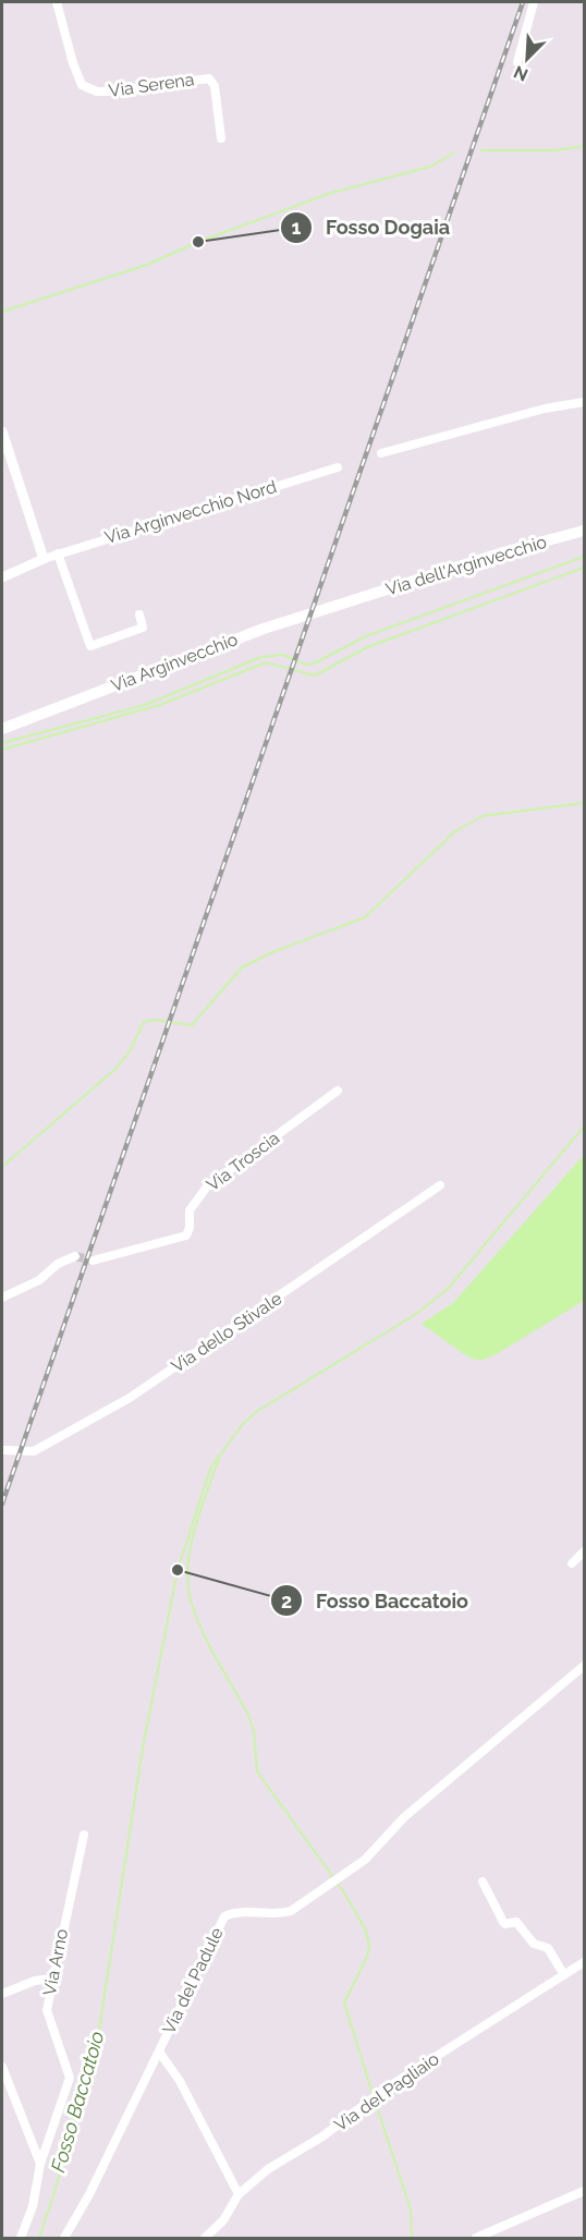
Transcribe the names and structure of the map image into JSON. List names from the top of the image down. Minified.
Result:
{"streets":{"main road":["Via dell'Arginvecchio","Via Arginvecchio"],"street":["Via Serena","Via Arginvecchio Nord","Via Troscia","Via dello Stivale","Via Arno","Via del Padule","Via del Pagliaio"]},"crossings":[["Via dell'Arginvecchio","Via Arginvecchio"]],"water":["Fosso Baccatoio"],"places":["Fosso Dogaia","Fosso Baccatoio"],"north":"bottom left"}
